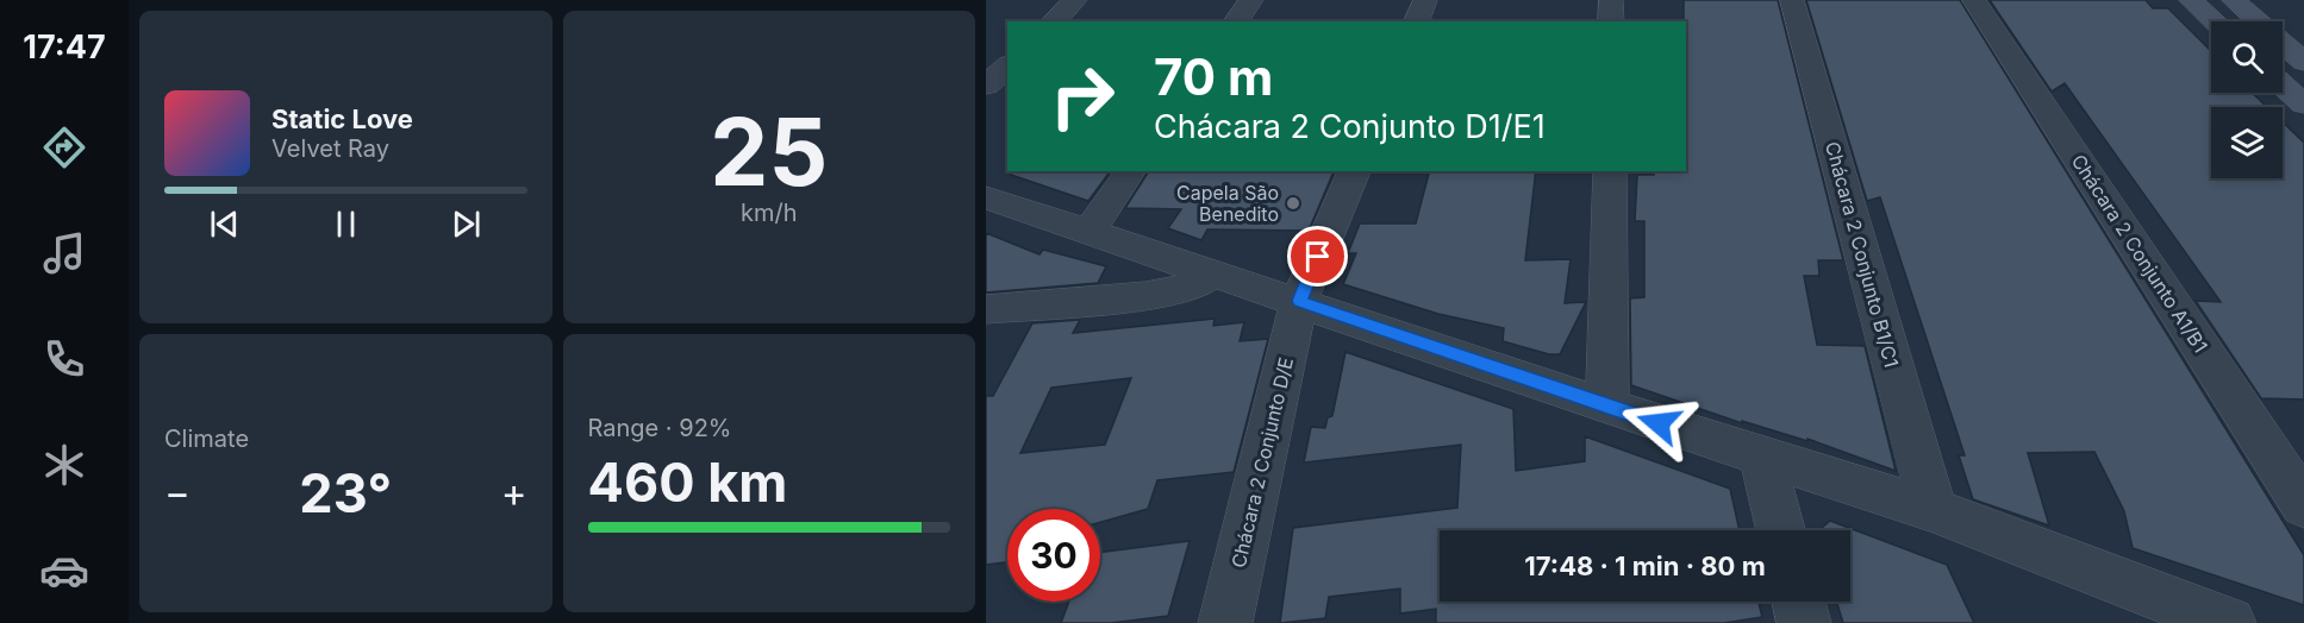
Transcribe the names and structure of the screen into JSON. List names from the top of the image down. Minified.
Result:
{"streets":{"street":["Chácara 2 Conjunto A1/B1","Chácara 2 Conjunto B1/C1","Chácara 2 Conjunto D/E"]},"places":["Capela São Benedito"],"page":{"tabs":"17:47","tile":[["25","km/h"],"Climate",["Range · 92%","460 km"]],"turn":["70 m","Chácara 2 Conjunto D1/E1"],"song":["Static Love","Velvet Ray"],"heat":["−","23°","+"],"limit":"30","trip":"17:48 · 1 min · 80 m"}}
